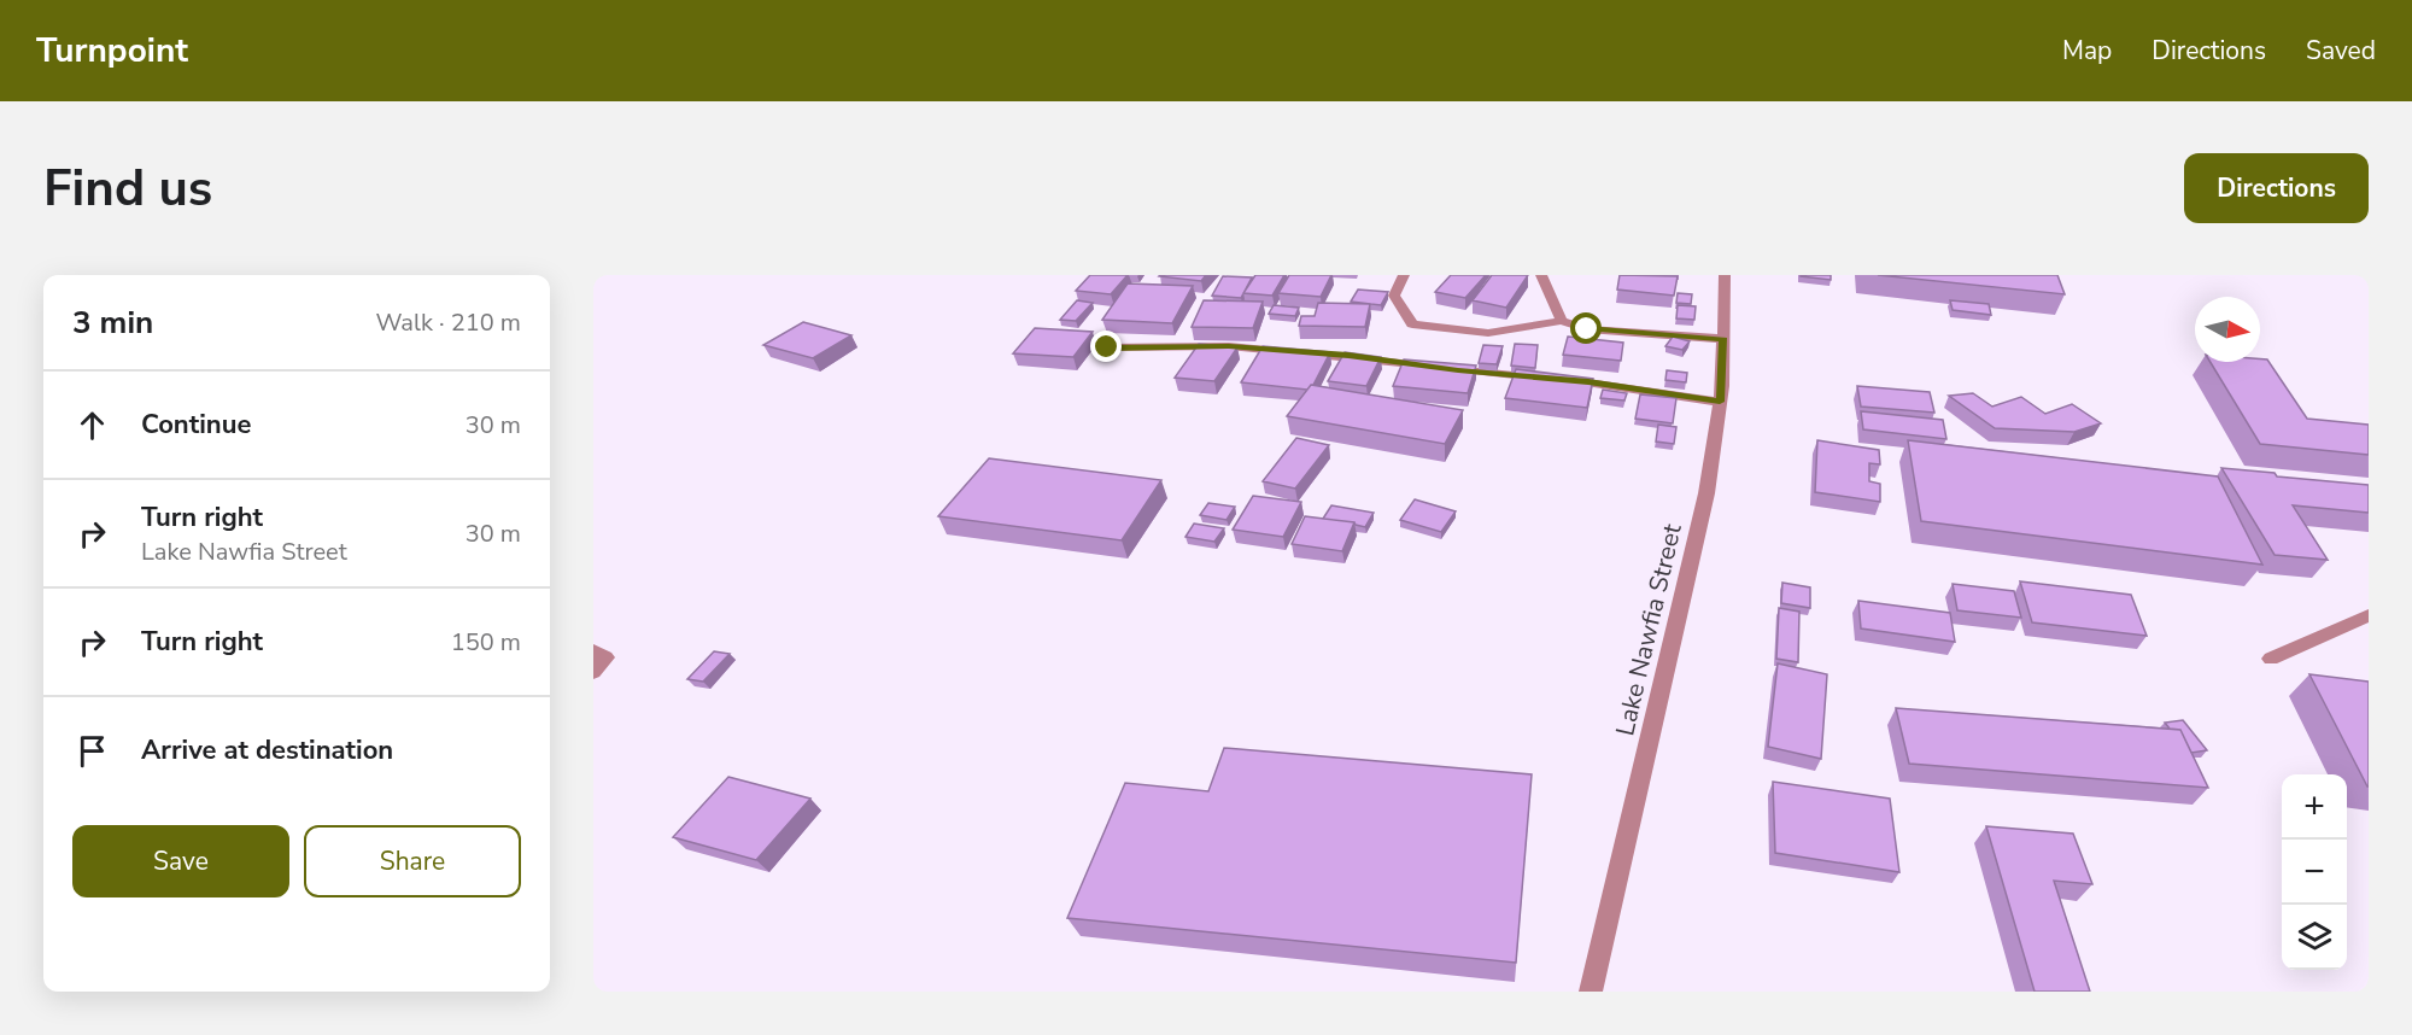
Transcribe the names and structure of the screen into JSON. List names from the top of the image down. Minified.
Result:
{"streets":{"street":["Lake Nawfia Street"]},"north":"right","page":{"header":"Turnpoint","nav":["Map","Directions","Saved"],"buttons":["Directions",["Save","Share"]],"title":"Find us","heading":["3 min","Walk · 210 m"],"list":[["Continue","30 m"],["Turn right","Lake Nawfia Street","30 m"],["Turn right","150 m"],"Arrive at destination"],"map_buttons":["+","−"]}}
